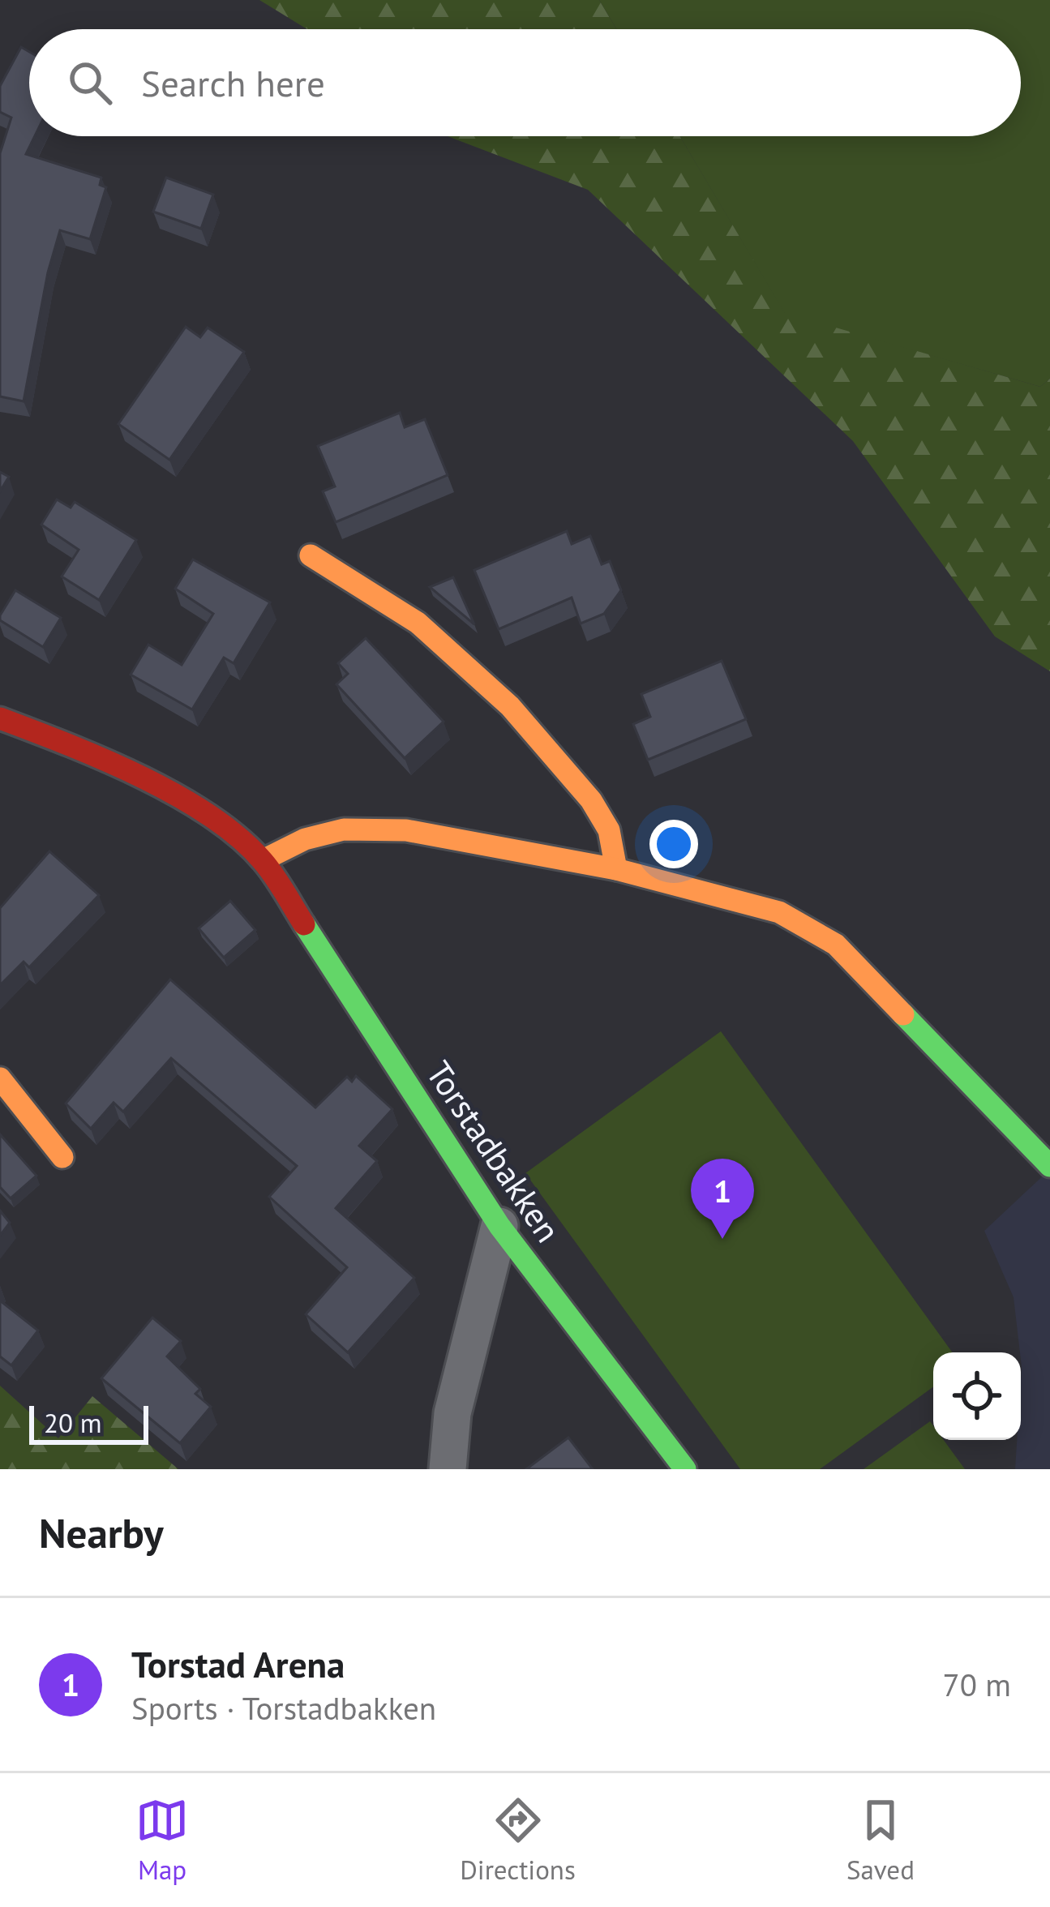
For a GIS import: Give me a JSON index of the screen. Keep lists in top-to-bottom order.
{
  "streets": {
    "street": ["Torstadbakken"]
  },
  "scale_bar": "20 m",
  "page": {
    "search": "Search here",
    "pins": "1",
    "scale": "20 m",
    "heading": "Nearby",
    "list": [
      {
        "mark": "1",
        "name": "Torstad Arena",
        "note": "Sports · Torstadbakken",
        "value": "70 m"
      }
    ],
    "nav": ["Map", "Directions", "Saved"]
  }
}
